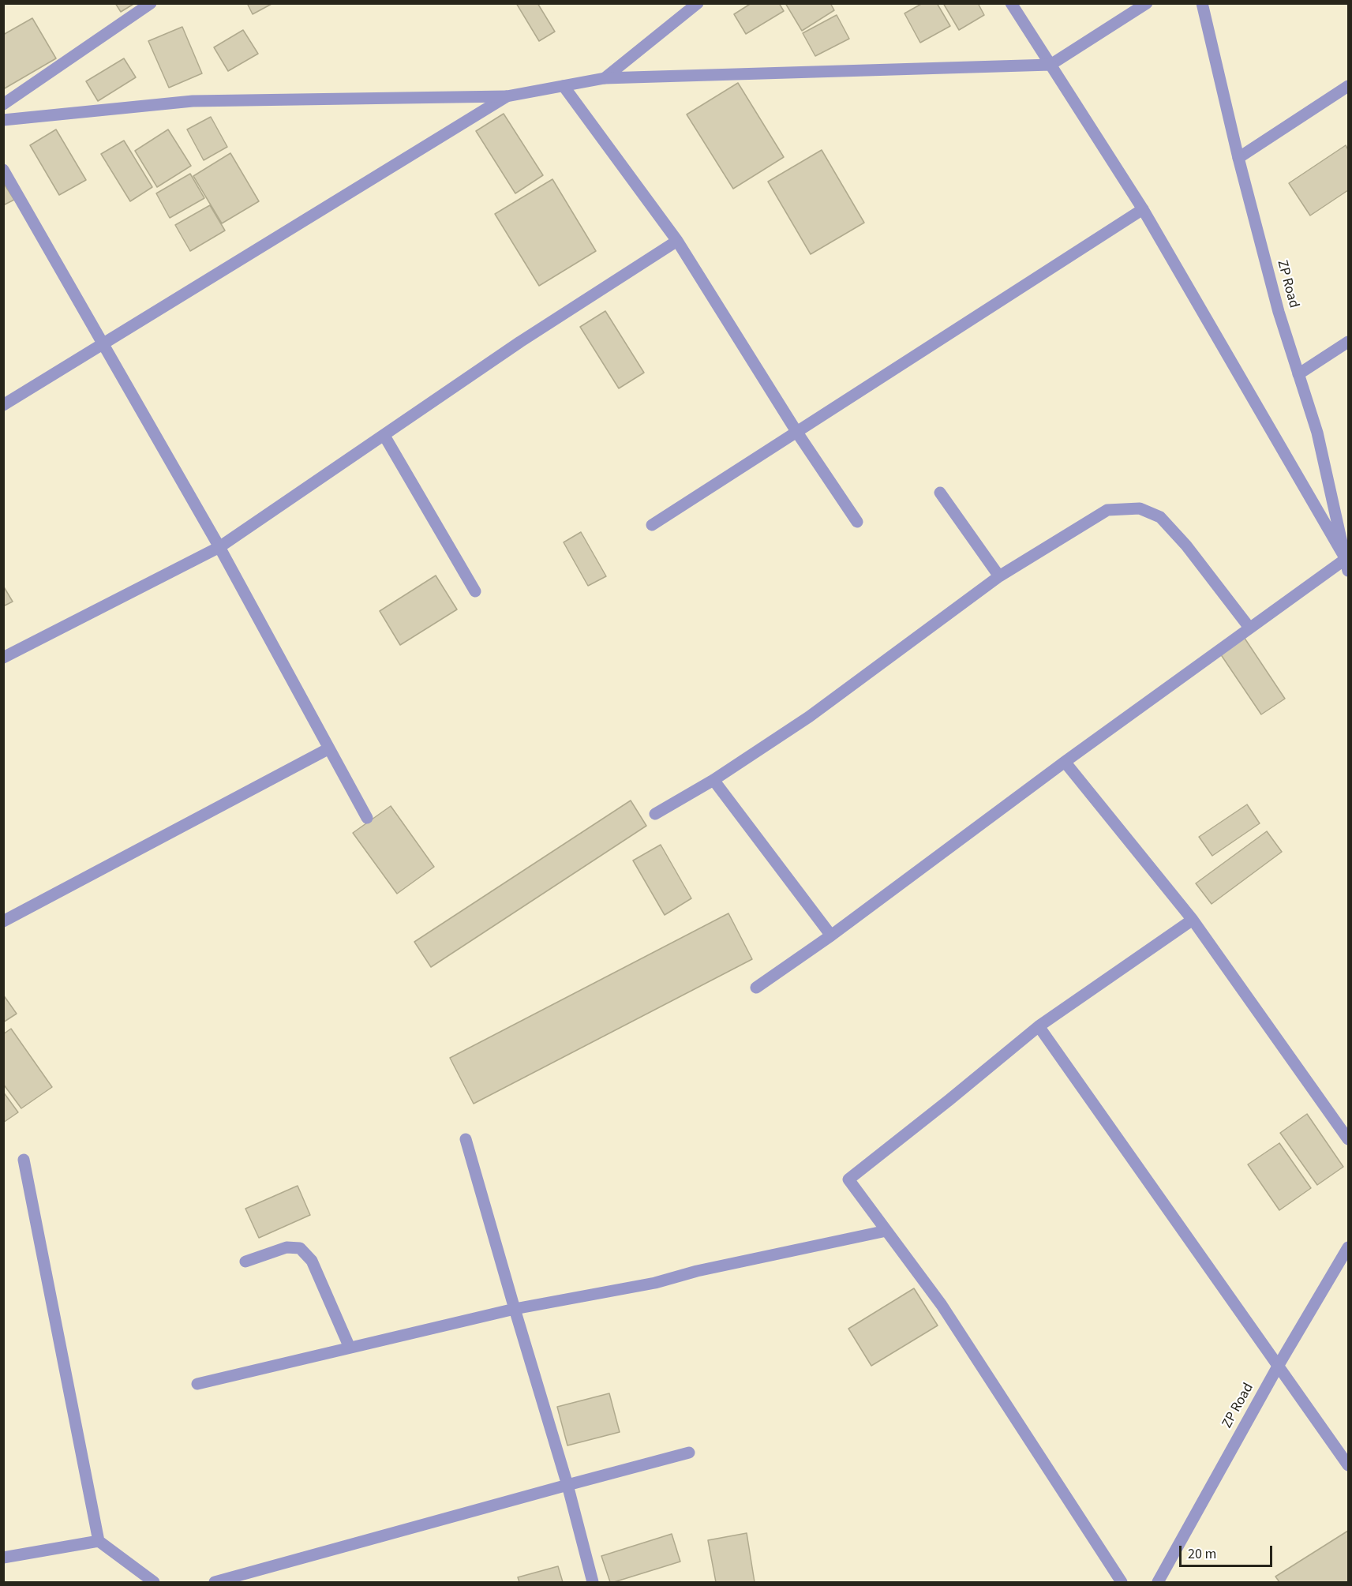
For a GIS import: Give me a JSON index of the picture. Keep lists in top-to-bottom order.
{
  "streets": {
    "street": ["ZP Road"]
  },
  "scale_bar": "20 m"
}
